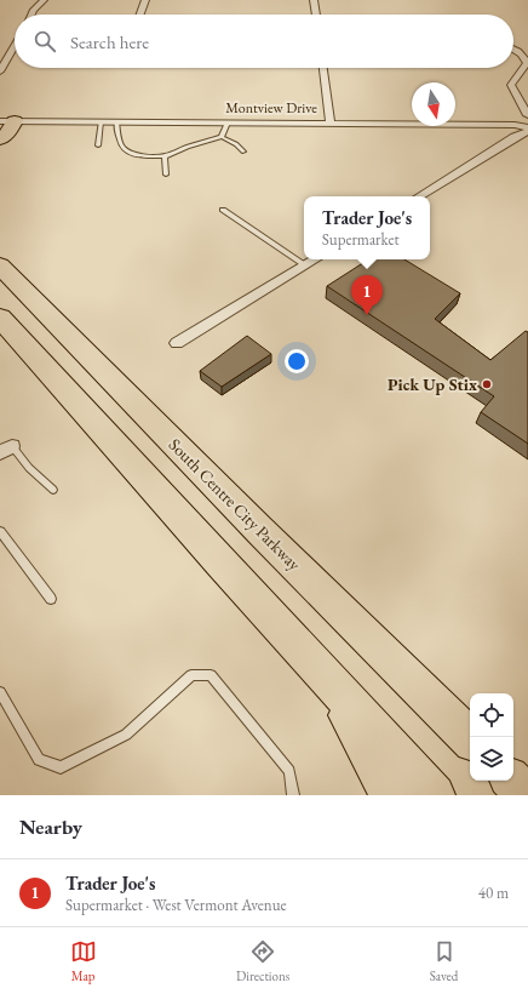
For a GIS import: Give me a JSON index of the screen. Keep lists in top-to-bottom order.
{
  "streets": {
    "highway": ["South Centre City Parkway"],
    "street": ["Montview Drive"]
  },
  "places": ["Pick Up Stix"],
  "north": "bottom",
  "page": {
    "search": "Search here",
    "popup": ["Trader Joe's", "Supermarket"],
    "pins": "1",
    "heading": "Nearby",
    "list": [
      {
        "mark": "1",
        "name": "Trader Joe's",
        "note": "Supermarket · West Vermont Avenue",
        "value": "40 m"
      }
    ],
    "nav": ["Map", "Directions", "Saved"]
  }
}
